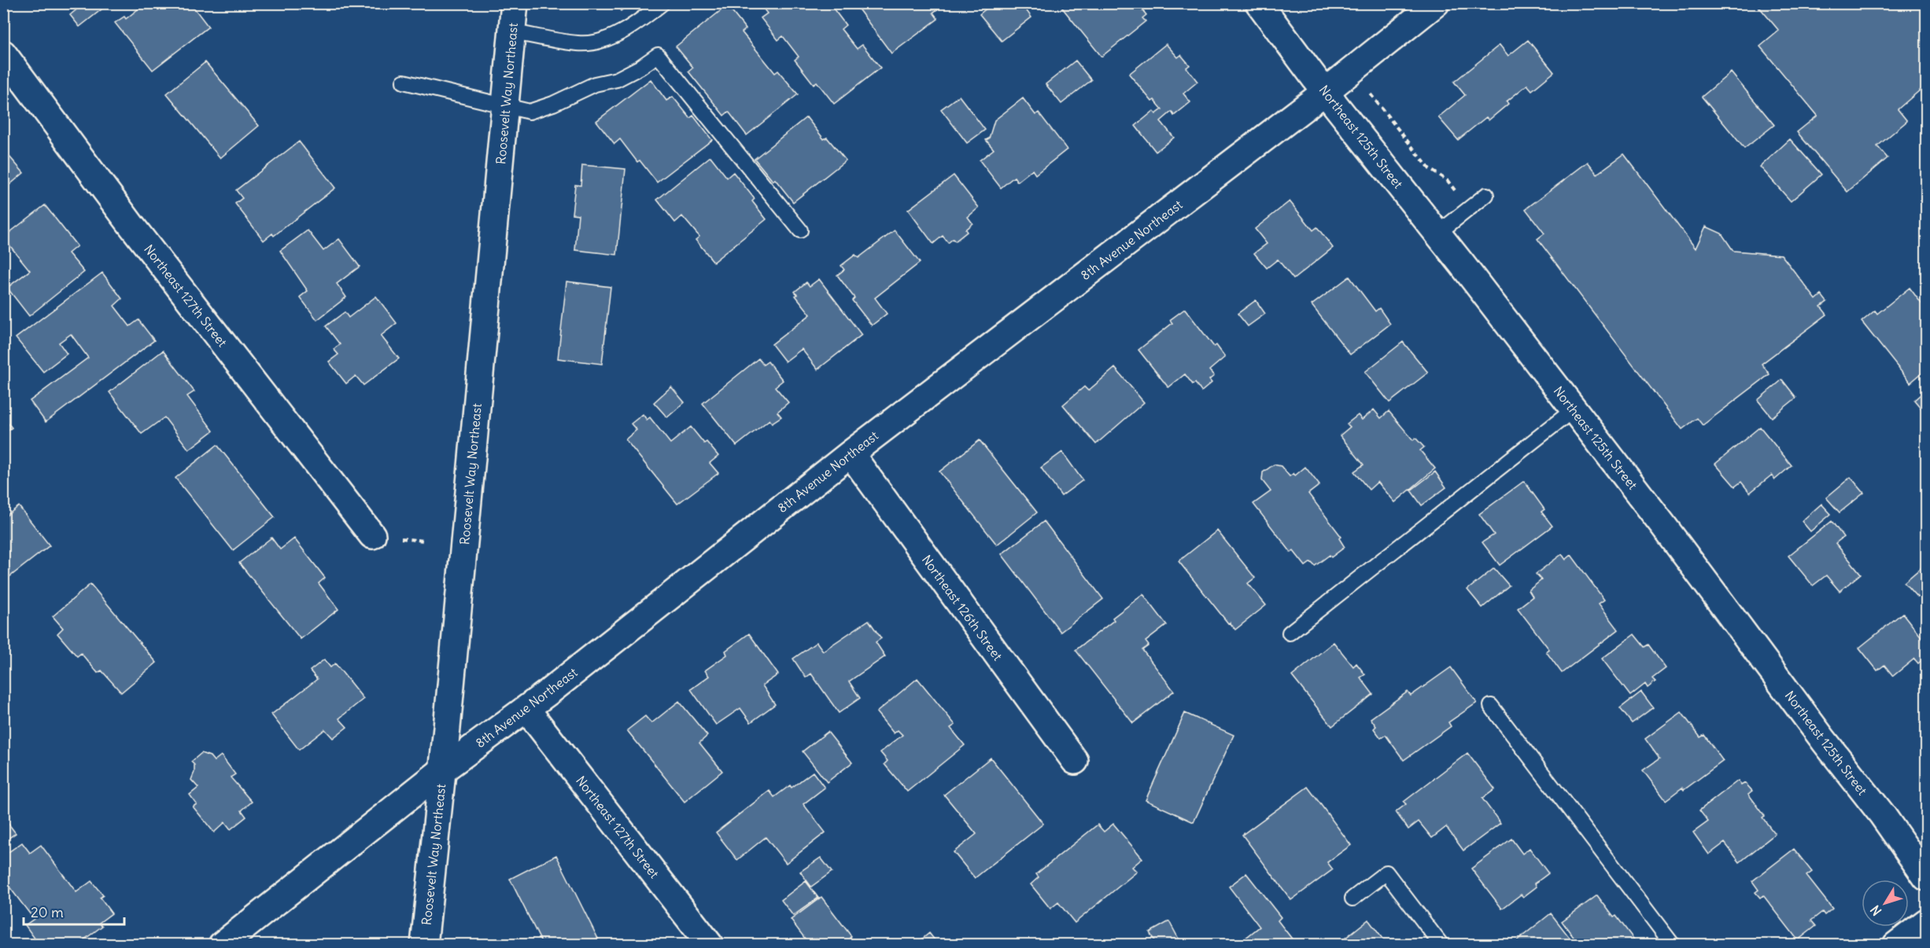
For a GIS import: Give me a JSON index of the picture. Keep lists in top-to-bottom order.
{
  "streets": {
    "street": [
      "Roosevelt Way Northeast",
      "Northeast 125th Street",
      "8th Avenue Northeast",
      "Northeast 127th Street",
      "Northeast 126th Street"
    ]
  },
  "crossings": [
    ["Roosevelt Way Northeast", "8th Avenue Northeast"],
    ["Northeast 125th Street", "8th Avenue Northeast"],
    ["8th Avenue Northeast", "Northeast 127th Street"],
    ["8th Avenue Northeast", "Northeast 126th Street"]
  ],
  "scale_bar": "20 m",
  "north": "bottom left"
}
